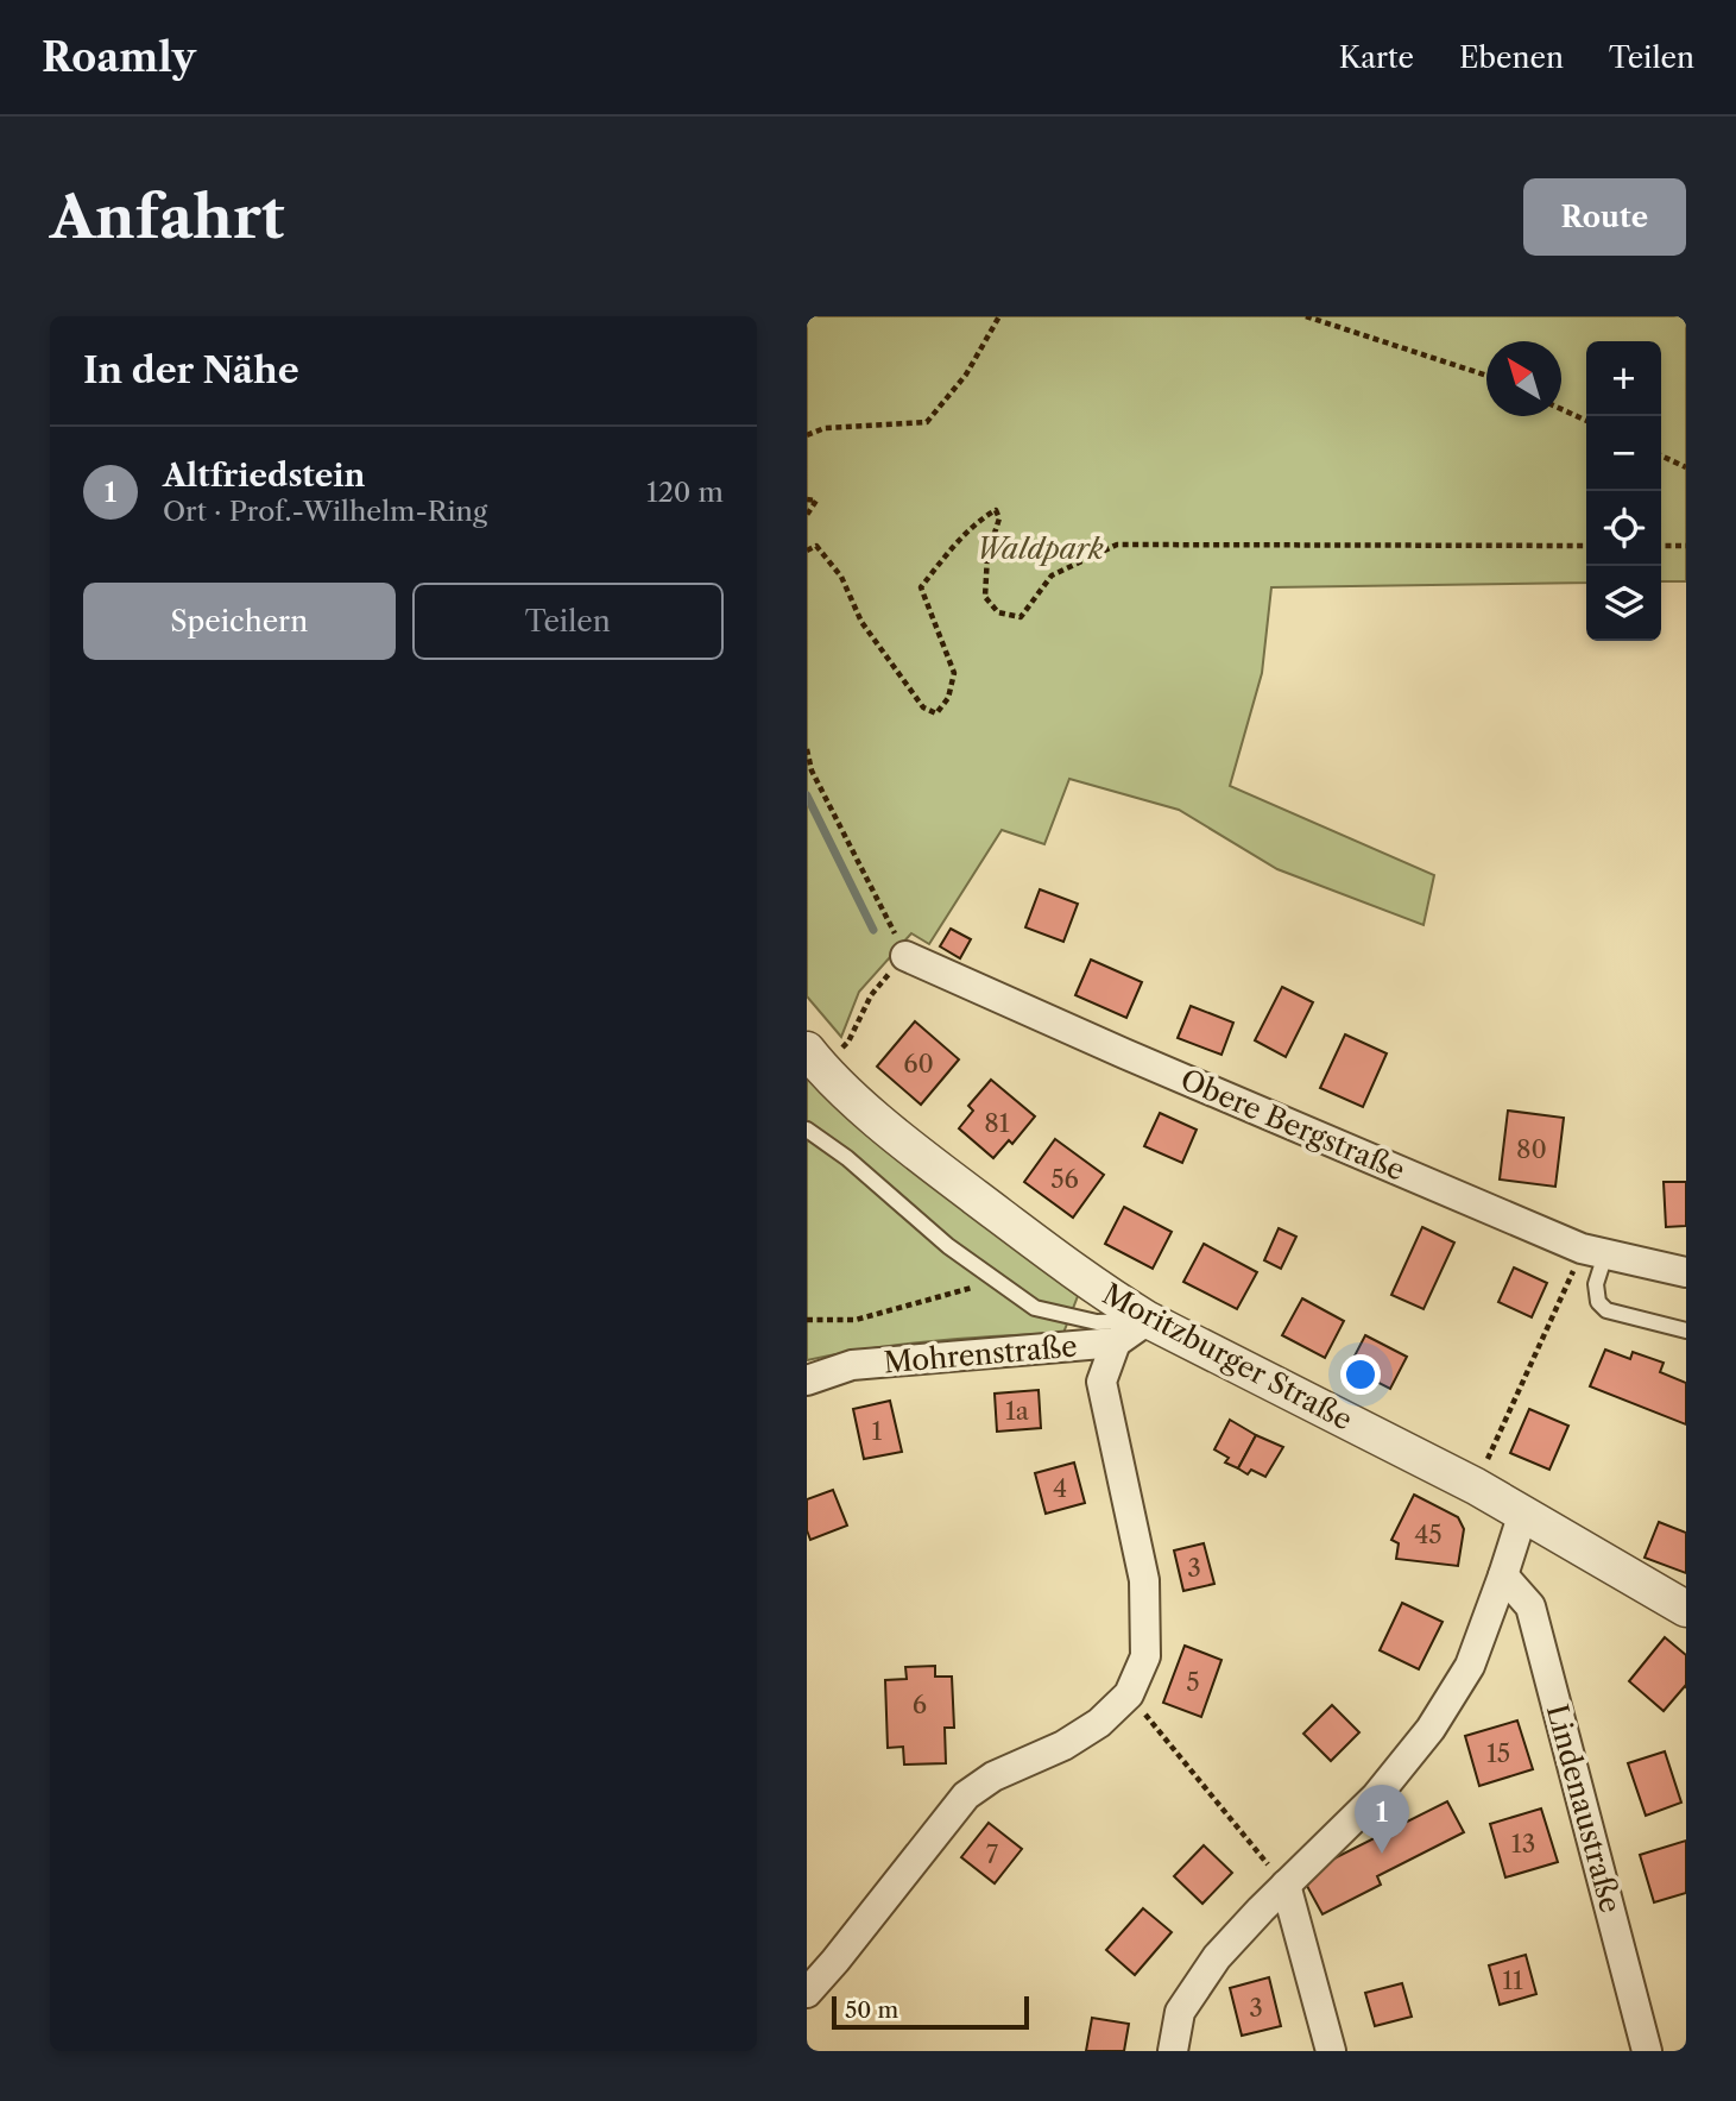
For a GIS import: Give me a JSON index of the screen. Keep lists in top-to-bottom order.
{
  "streets": {
    "street": [
      "Obere Bergstraße",
      "Mohrenstraße",
      "Moritzburger Straße",
      "Lindenaustraße"
    ]
  },
  "crossings": [
    ["Mohrenstraße", "Moritzburger Straße"]
  ],
  "parks": ["Waldpark"],
  "house_numbers": [
    "60",
    "81",
    "80",
    "56",
    "1a",
    "1",
    "4",
    "45",
    "3",
    "5",
    "6",
    "15",
    "13",
    "7",
    "11",
    "3"
  ],
  "scale_bar": "50 m",
  "north": "top left",
  "page": {
    "header": "Roamly",
    "nav": ["Karte", "Ebenen", "Teilen"],
    "buttons": [
      "Route",
      ["Speichern", "Teilen"]
    ],
    "title": "Anfahrt",
    "heading": "In der Nähe",
    "map_buttons": ["+", "−"],
    "list": [
      {
        "mark": "1",
        "name": "Altfriedstein",
        "note": "Ort · Prof.-Wilhelm-Ring",
        "value": "120 m"
      }
    ],
    "pins": "1",
    "scale": "50 m"
  }
}
